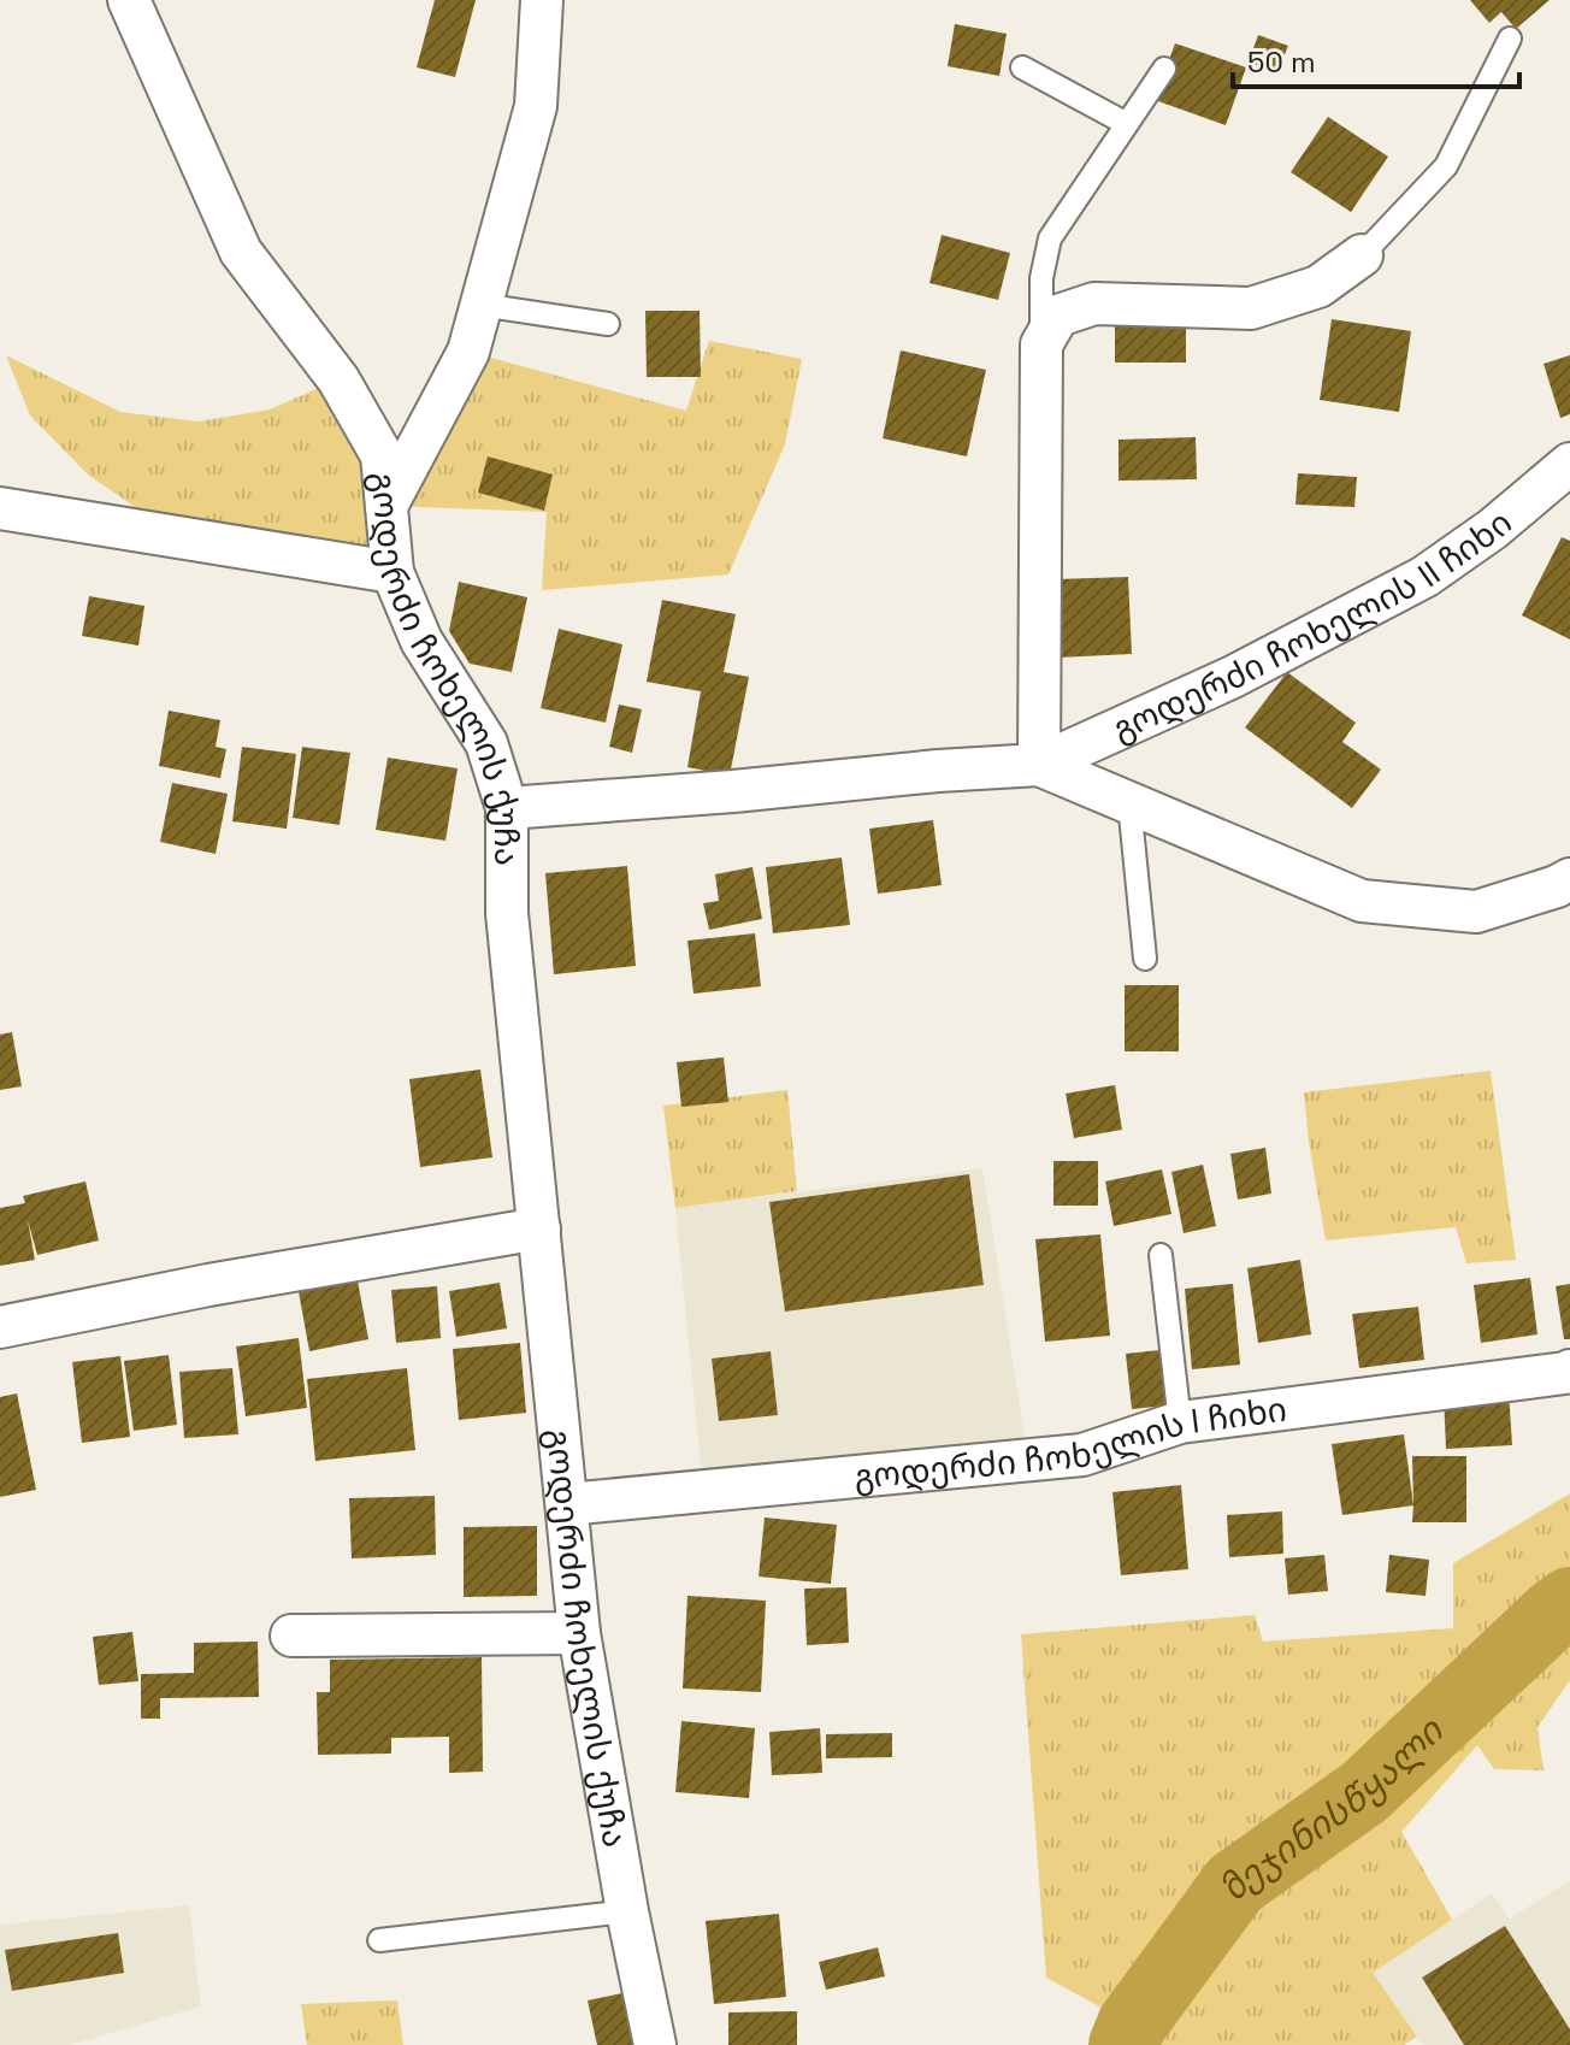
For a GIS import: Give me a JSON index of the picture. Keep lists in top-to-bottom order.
{
  "streets": {
    "street": ["გოდერძი ჩოხელის II ჩიხი", "გოდერძი ჩოხელის ქუჩა", "გოდერძი ჩოხელის I ჩიხი"]
  },
  "crossings": [
    ["გოდერძი ჩოხელის II ჩიხი", "გოდერძი ჩოხელის ქუჩა"],
    ["გოდერძი ჩოხელის ქუჩა", "გოდერძი ჩოხელის I ჩიხი"]
  ],
  "water": ["მეჯინისწყალი"],
  "scale_bar": "50 m"
}
